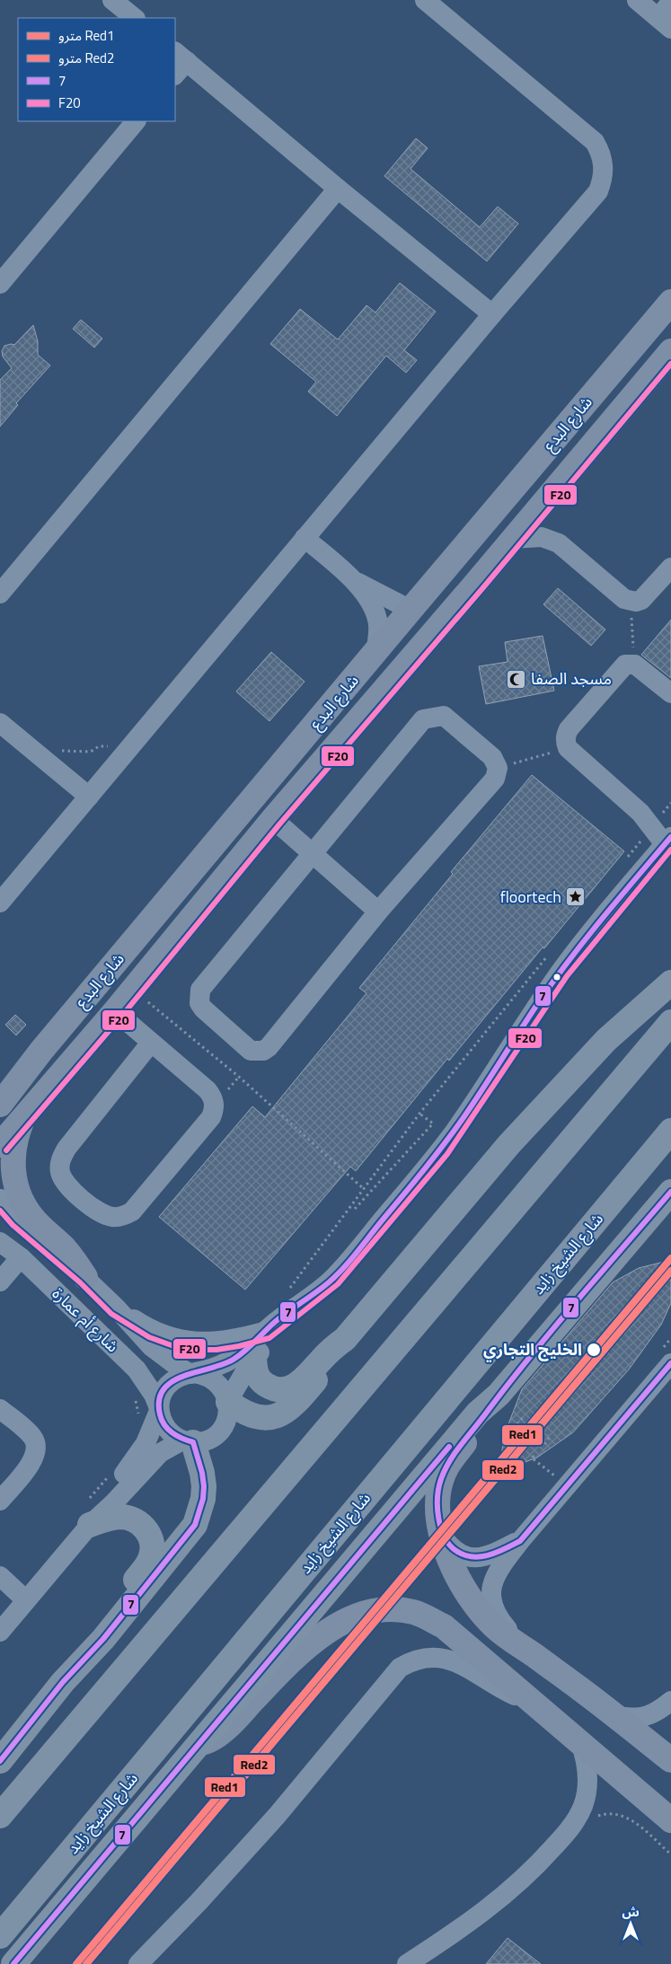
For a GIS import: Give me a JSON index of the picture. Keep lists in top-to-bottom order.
{
  "streets": {
    "highway": ["شارع الشيخ زايد"],
    "main road": ["شارع البدع"],
    "street": ["شارع أم عمارة"]
  },
  "places": {
    "mosque": ["مسجد الصفا"],
    "place": ["floortech"],
    "other": ["الخليج التجاري"]
  },
  "lines": [
    "transit line F20",
    "transit line 7",
    "metro line Red1",
    "metro line Red2"
  ],
  "legend": [
    "مترو Red1",
    "مترو Red2",
    "7",
    "F20"
  ],
  "north": "top"
}
